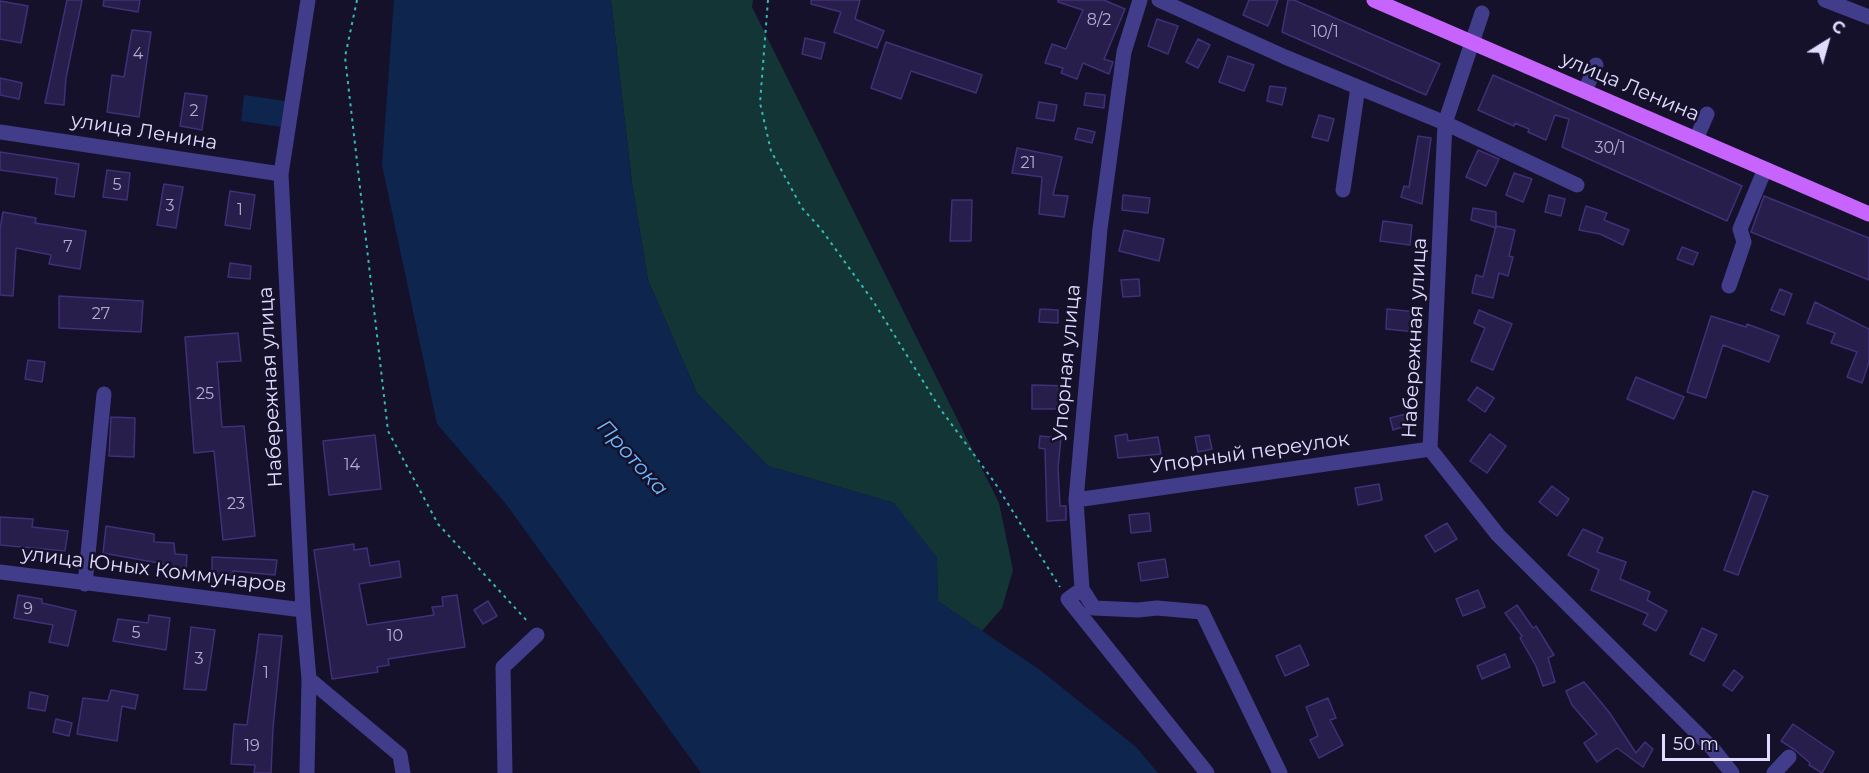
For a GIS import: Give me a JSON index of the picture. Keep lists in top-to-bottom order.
{
  "streets": {
    "main road": ["улица Ленина"],
    "street": [
      "Набережная улица",
      "Упорная улица",
      "Упорный переулок",
      "улица Юных Коммунаров"
    ]
  },
  "crossings": [
    ["улица Ленина", "Набережная улица"],
    ["Набережная улица", "Упорный переулок"],
    ["Набережная улица", "улица Юных Коммунаров"],
    ["Упорная улица", "Упорный переулок"]
  ],
  "water": ["Протока"],
  "house_numbers": [
    "8/2",
    "10/1",
    "4",
    "2",
    "30/1",
    "21",
    "5",
    "3",
    "1",
    "7",
    "27",
    "25",
    "14",
    "23",
    "9",
    "5",
    "10",
    "3",
    "1",
    "19"
  ],
  "scale_bar": "50 m",
  "north": "top right"
}
